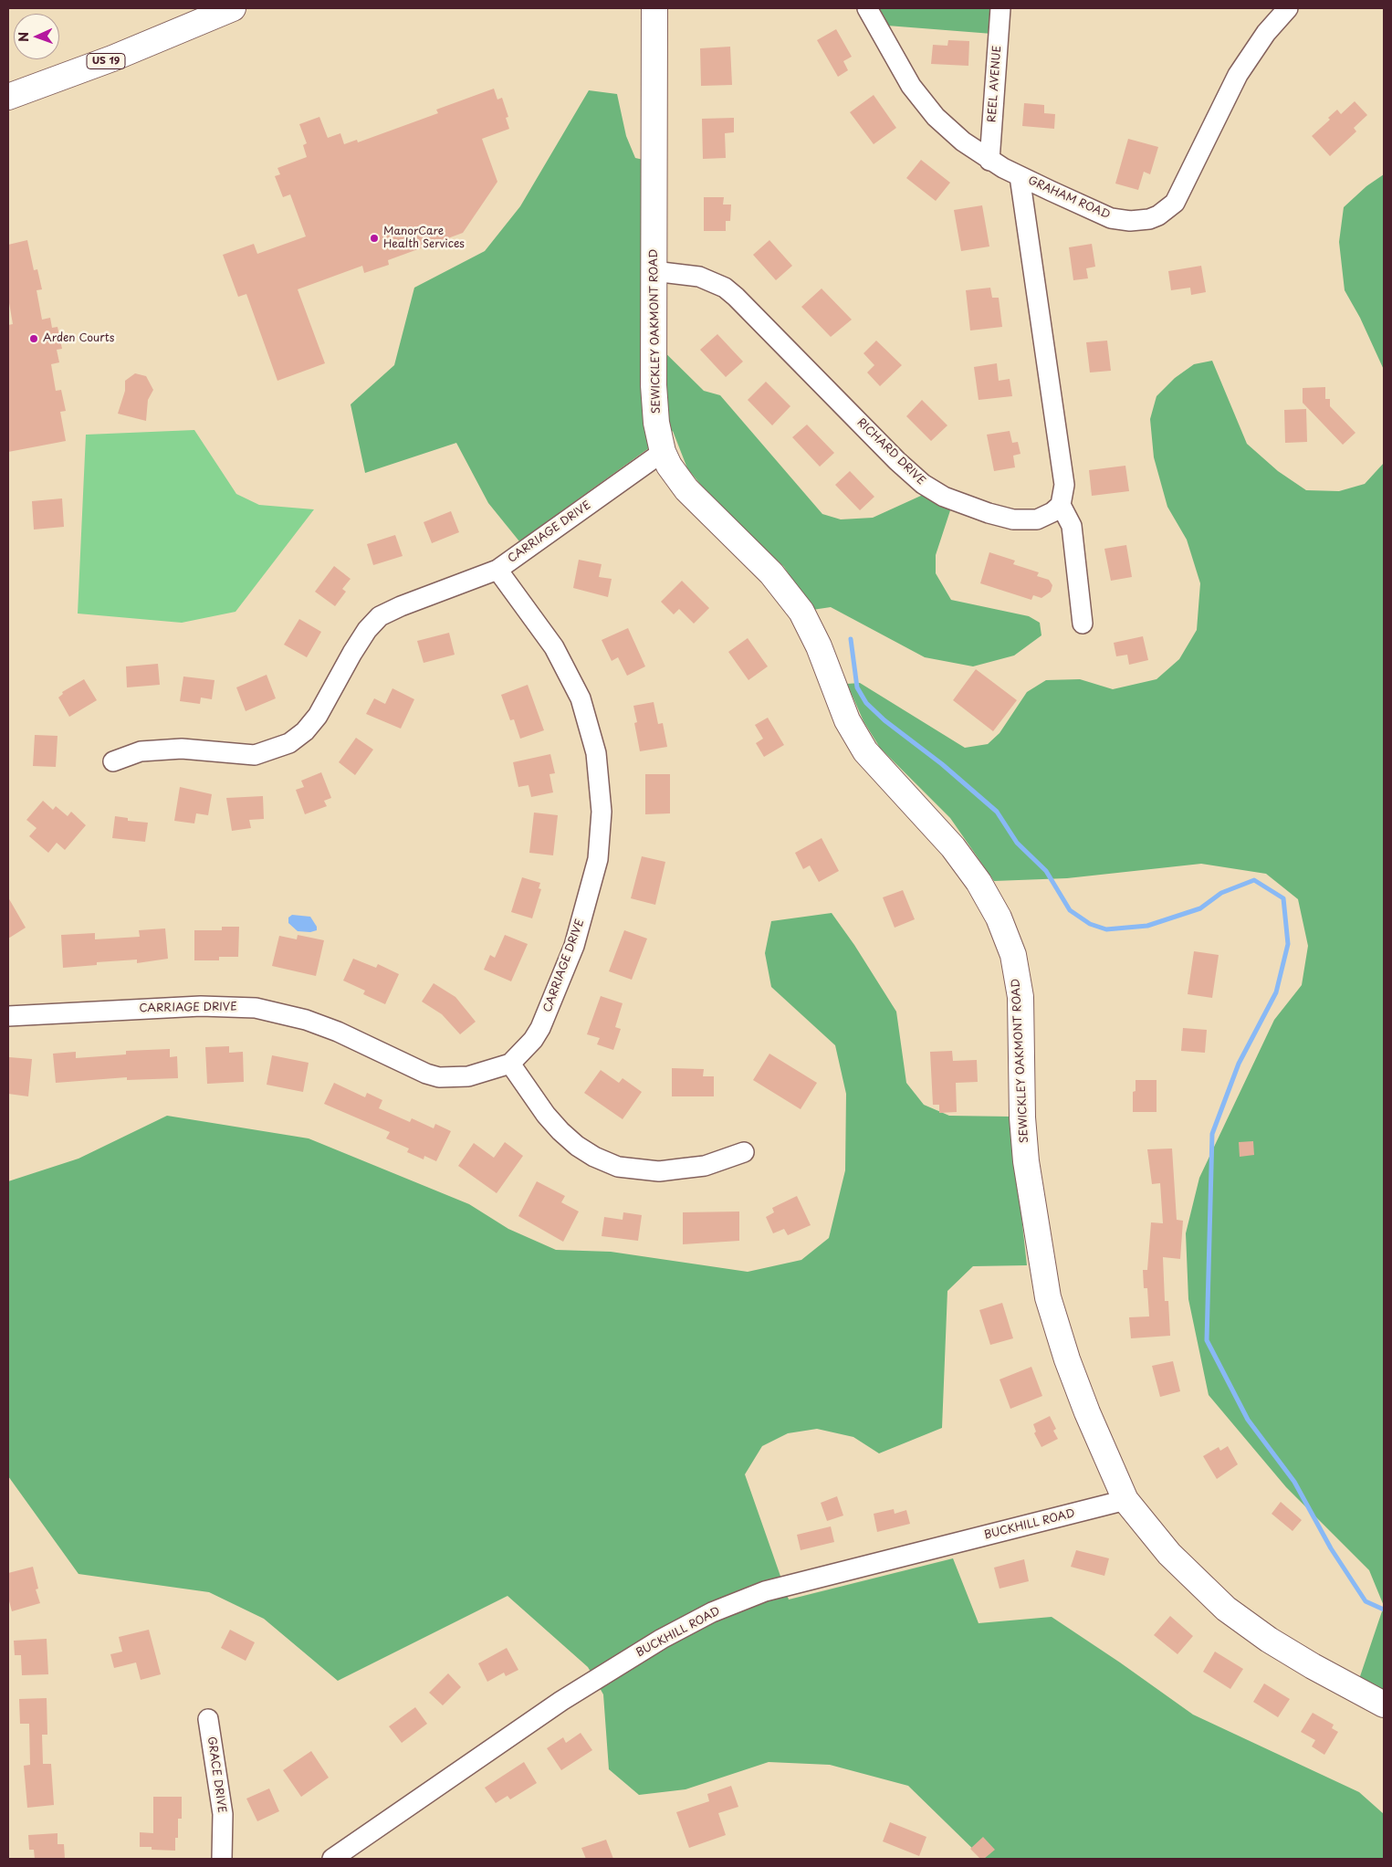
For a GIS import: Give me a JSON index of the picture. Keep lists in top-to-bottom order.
{
  "streets": {
    "main road": ["US 19", "SEWICKLEY OAKMONT ROAD"],
    "street": [
      "REEL AVENUE",
      "GRAHAM ROAD",
      "RICHARD DRIVE",
      "CARRIAGE DRIVE",
      "BUCKHILL ROAD",
      "GRACE DRIVE"
    ]
  },
  "crossings": [
    ["REEL AVENUE", "GRAHAM ROAD"],
    ["SEWICKLEY OAKMONT ROAD", "RICHARD DRIVE"],
    ["SEWICKLEY OAKMONT ROAD", "CARRIAGE DRIVE"],
    ["SEWICKLEY OAKMONT ROAD", "BUCKHILL ROAD"]
  ],
  "places": ["ManorCare Health Services", "Arden Courts"],
  "north": "left"
}
